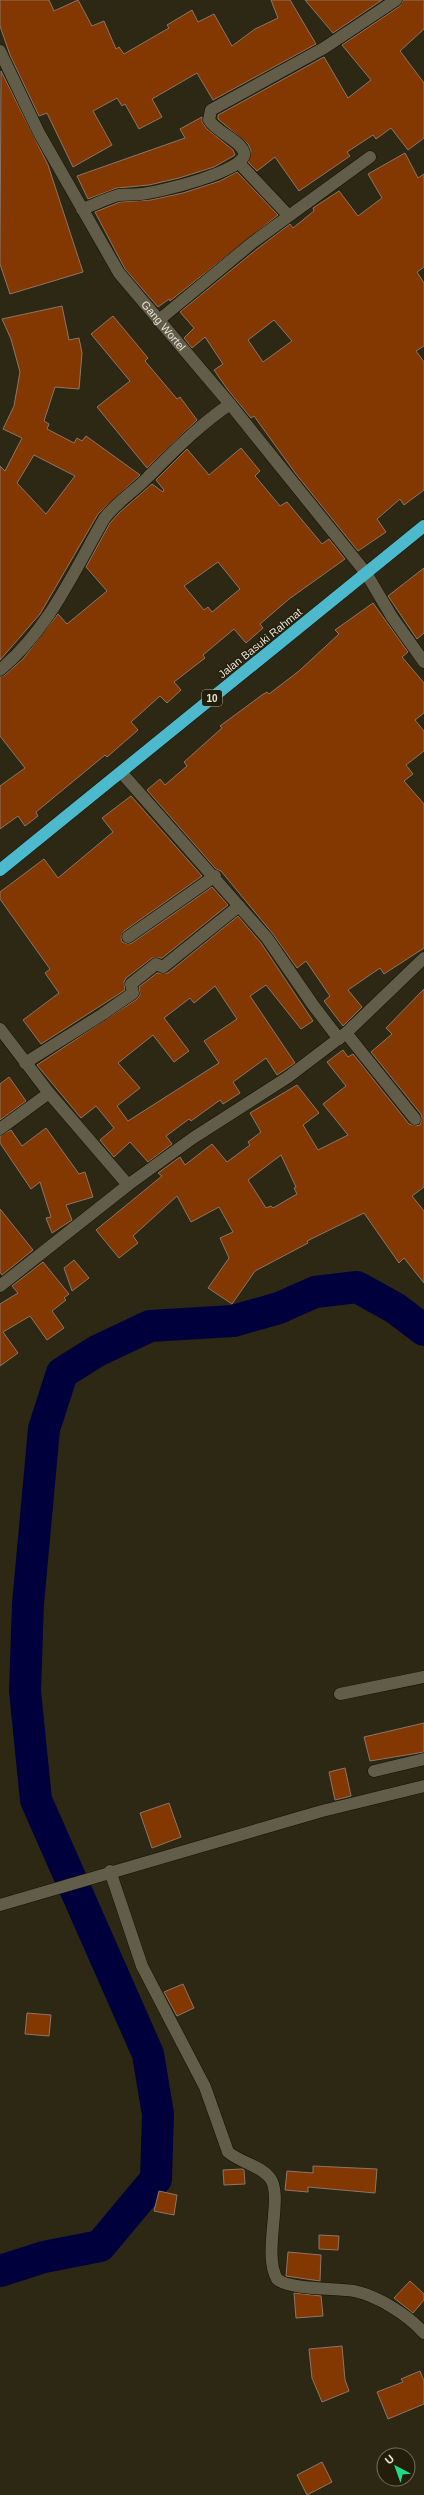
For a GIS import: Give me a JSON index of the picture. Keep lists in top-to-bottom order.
{
  "streets": {
    "highway": ["Jalan Basuki Rahmat", "10"],
    "street": ["Gang Wortel"]
  },
  "crossings": [
    ["Gang Wortel", "Jalan Basuki Rahmat"]
  ],
  "north": "top left"
}
